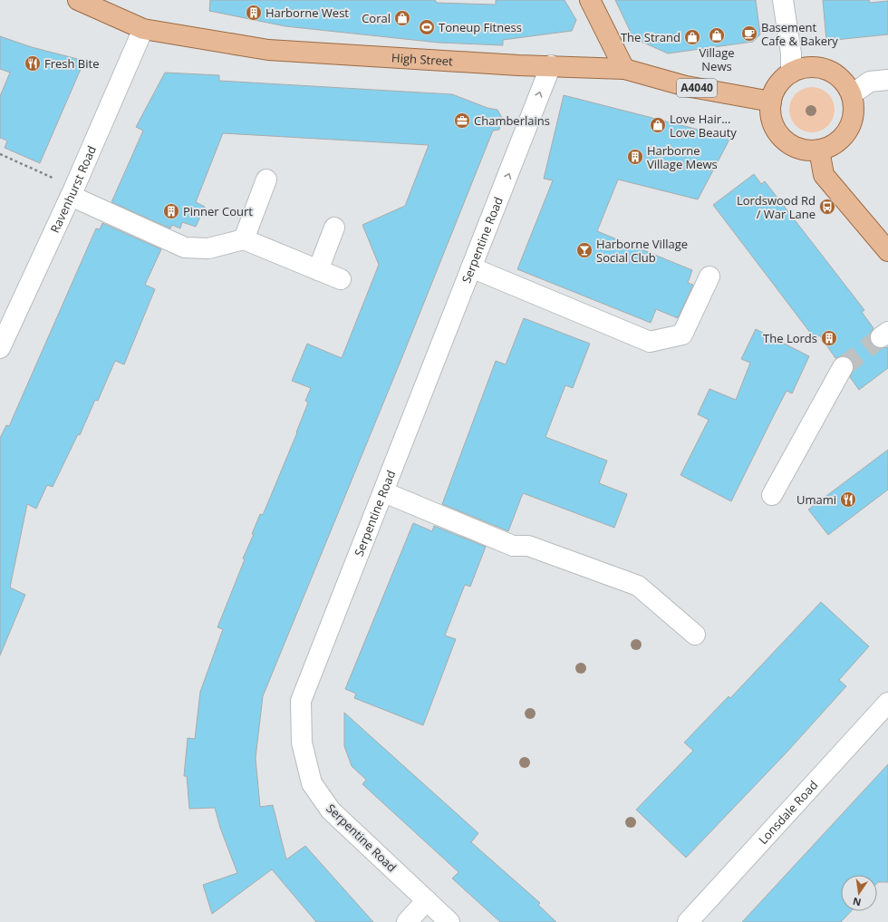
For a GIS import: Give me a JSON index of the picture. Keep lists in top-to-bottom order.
{
  "streets": {
    "main road": ["High Street", "A4040"],
    "street": ["Ravenhurst Road", "Serpentine Road", "Lonsdale Road"]
  },
  "crossings": [
    ["High Street", "Ravenhurst Road"],
    ["High Street", "Serpentine Road"]
  ],
  "places": {
    "building": [
      "Harborne West",
      "Harborne Village Mews",
      "Pinner Court",
      "The Lords"
    ],
    "shop": [
      "Coral",
      "Village News",
      "The Strand",
      "Love Hair... Love Beauty"
    ],
    "sports": ["Toneup Fitness"],
    "cafe": ["Basement Cafe & Bakery"],
    "restaurant": ["Fresh Bite", "Umami"],
    "office": ["Chamberlains"],
    "bus stop": ["Lordswood Rd / War Lane"],
    "bar": ["Harborne Village Social Club"]
  },
  "north": "bottom"
}
